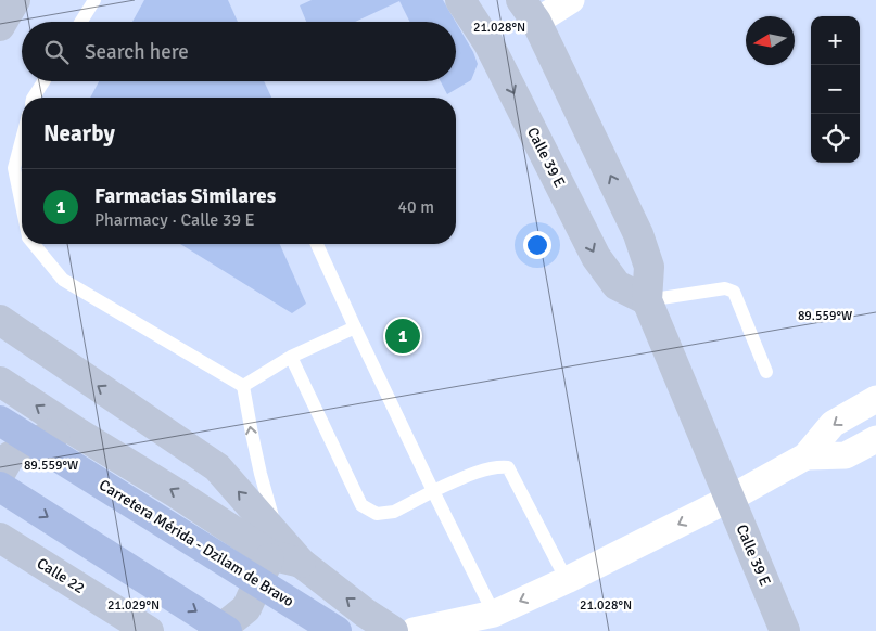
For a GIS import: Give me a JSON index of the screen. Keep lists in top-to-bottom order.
{
  "streets": {
    "main road": ["Carretera Mérida - Dzilam de Bravo"],
    "street": ["Calle 39 E", "Calle 22"]
  },
  "north": "left",
  "page": {
    "map_buttons": ["+", "−"],
    "search": "Search here",
    "heading": "Nearby",
    "list": [
      {
        "mark": "1",
        "name": "Farmacias Similares",
        "note": "Pharmacy · Calle 39 E",
        "value": "40 m"
      }
    ],
    "pins": "1"
  },
  "coordinates": ["21.028°N", "89.559°W", "21.029°N"]
}
